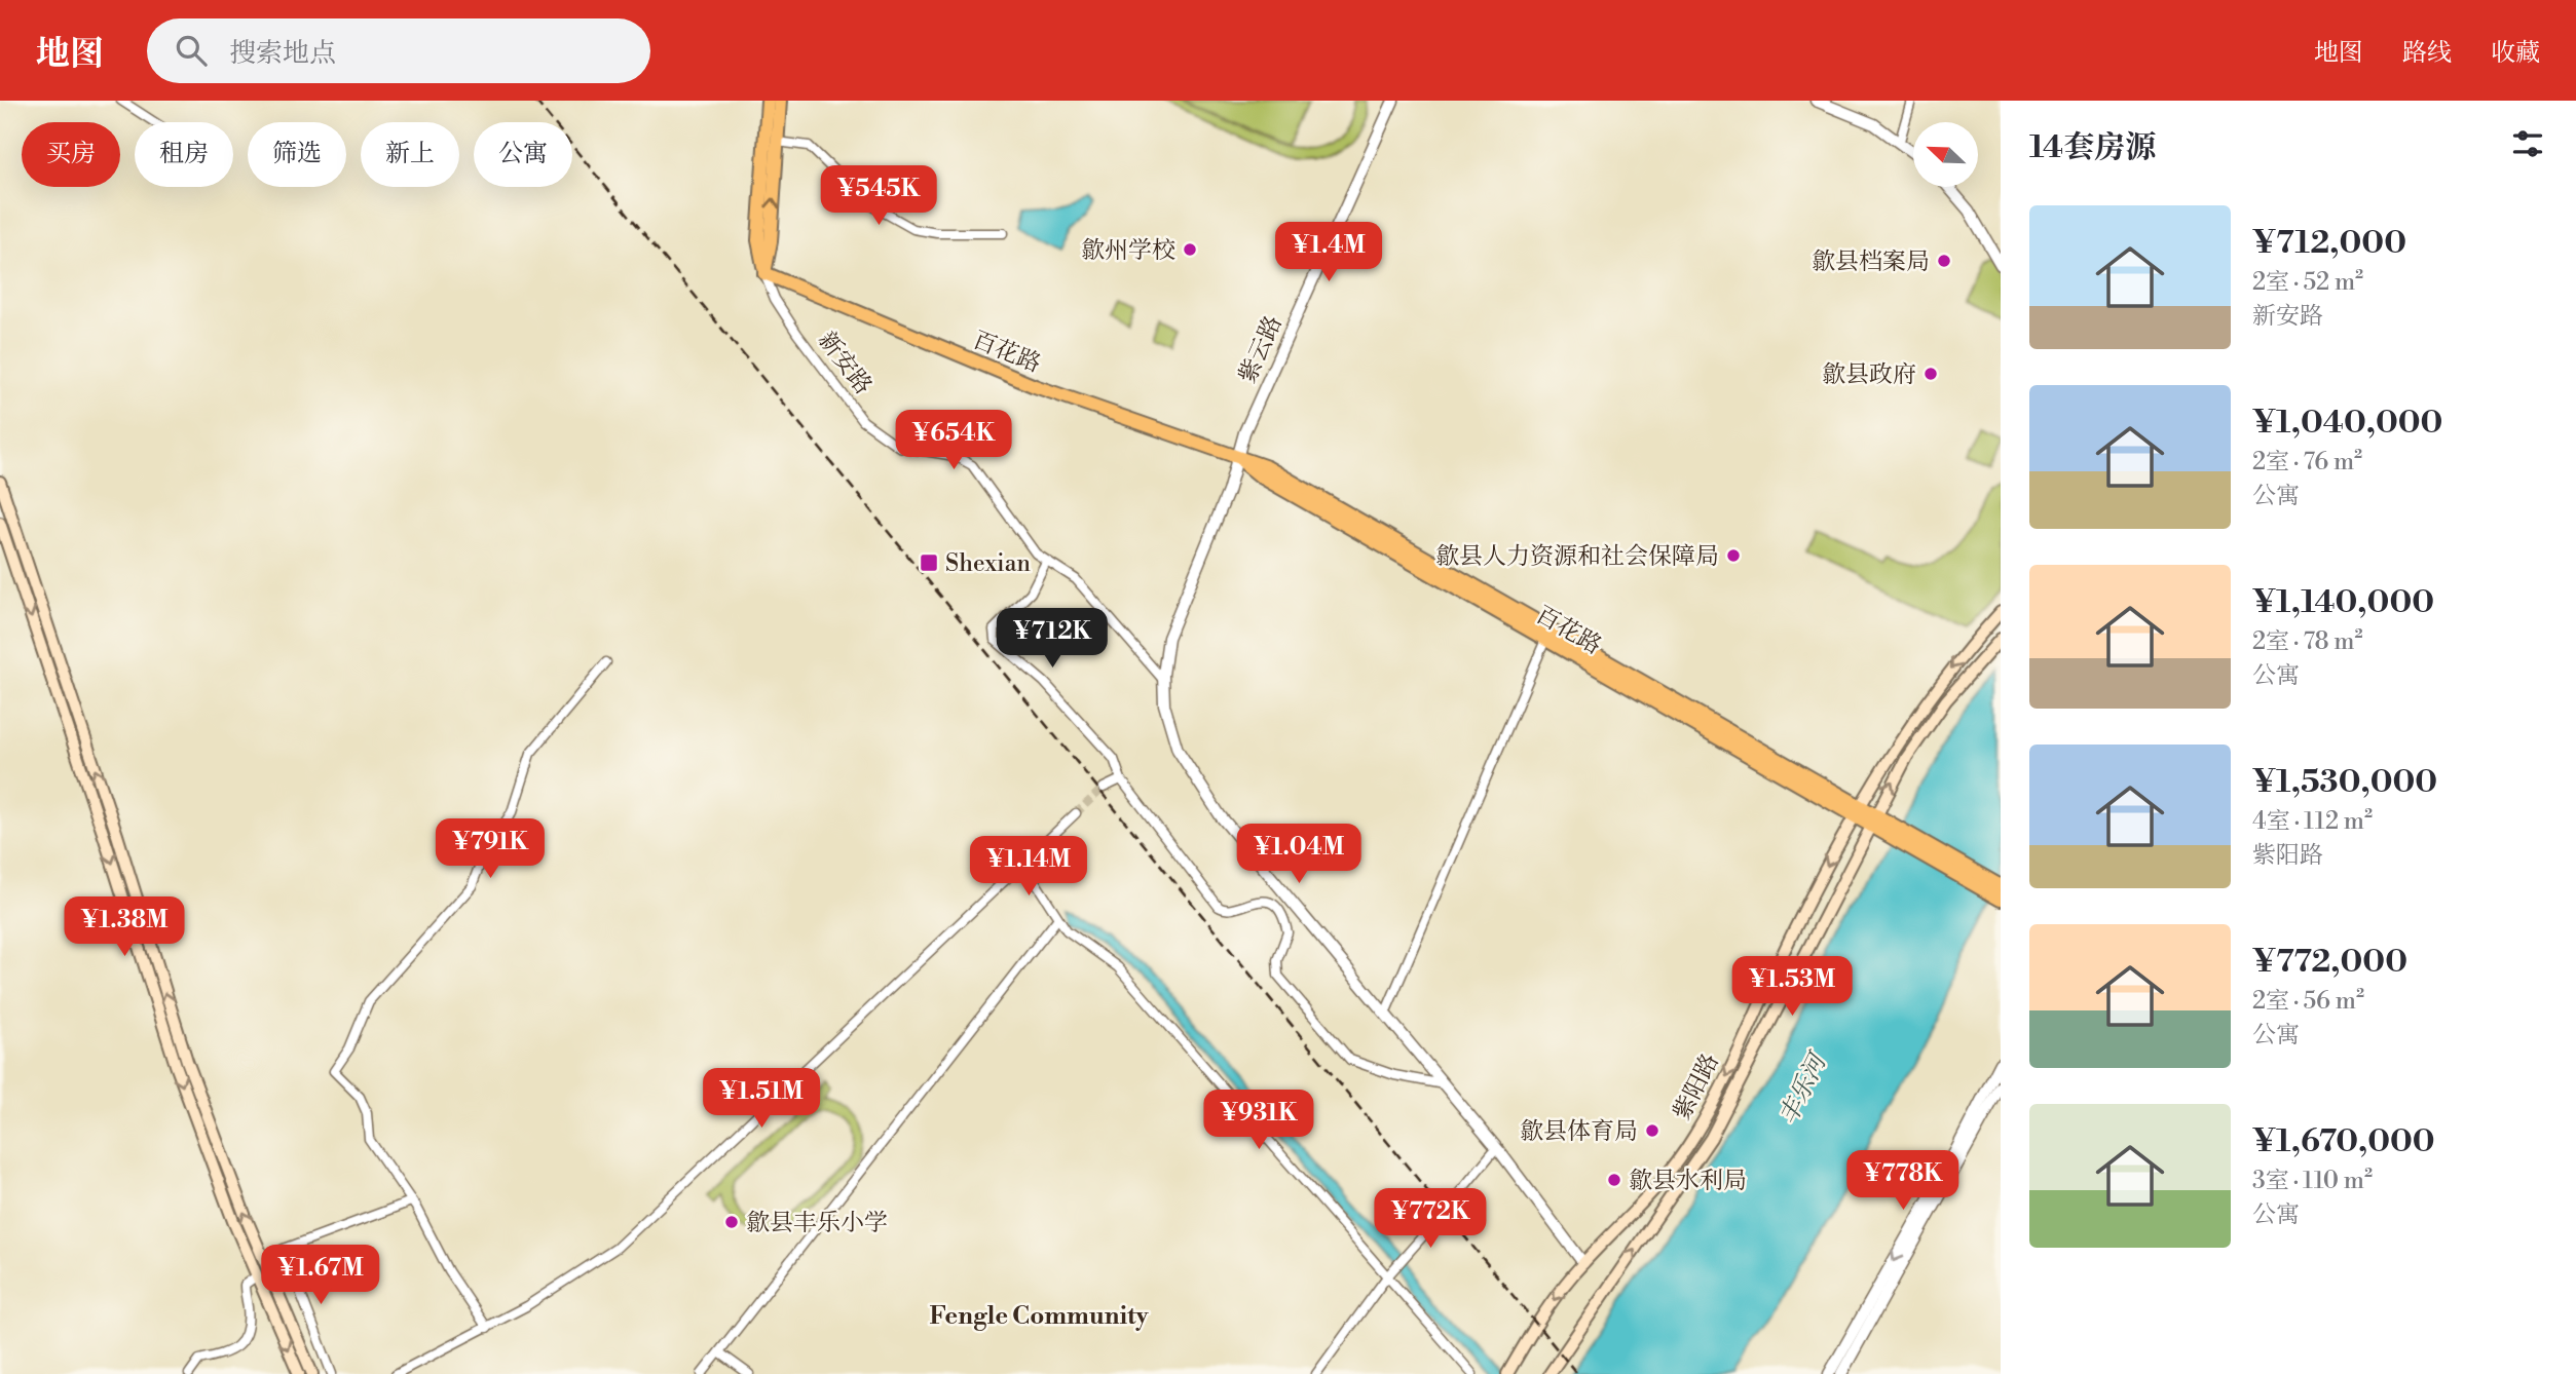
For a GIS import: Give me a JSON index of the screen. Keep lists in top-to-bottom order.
{
  "streets": {
    "main road": ["百花路", "新安路", "紫阳路"],
    "street": ["紫云路"]
  },
  "crossings": [
    ["紫云路", "百花路"],
    ["紫云路", "新安路"],
    ["紫云路", "紫阳路"],
    ["百花路", "新安路"],
    ["百花路", "紫阳路"]
  ],
  "districts": ["Fengle Community"],
  "water": ["丰乐河"],
  "places": {
    "other": [
      "歙州学校",
      "歙县档案局",
      "歙县政府",
      "歙县人力资源和社会保障局",
      "歙县体育局",
      "歙县水利局",
      "歙县丰乐小学"
    ],
    "transit": ["Shexian"]
  },
  "north": "top left",
  "page": {
    "header": "地图",
    "search": "搜索地点",
    "nav": ["地图", "路线", "收藏"],
    "heading": "14套房源",
    "chip": [
      "买房",
      "租房",
      "筛选",
      "新上",
      "公寓"
    ],
    "price": [
      "¥545K",
      "¥1.4M",
      "¥654K",
      "¥712K",
      "¥791K",
      "¥1.04M",
      "¥1.14M",
      "¥1.38M",
      "¥1.53M",
      "¥1.51M",
      "¥931K",
      "¥778K",
      "¥772K",
      "¥1.67M"
    ],
    "list": [
      {
        "name": "¥712,000",
        "note": "2室 · 52 m² · 新安路"
      },
      {
        "name": "¥1,040,000",
        "note": "2室 · 76 m² · 公寓"
      },
      {
        "name": "¥1,140,000",
        "note": "2室 · 78 m² · 公寓"
      },
      {
        "name": "¥1,530,000",
        "note": "4室 · 112 m² · 紫阳路"
      },
      {
        "name": "¥772,000",
        "note": "2室 · 56 m² · 公寓"
      },
      {
        "name": "¥1,670,000",
        "note": "3室 · 110 m² · 公寓"
      }
    ]
  }
}
